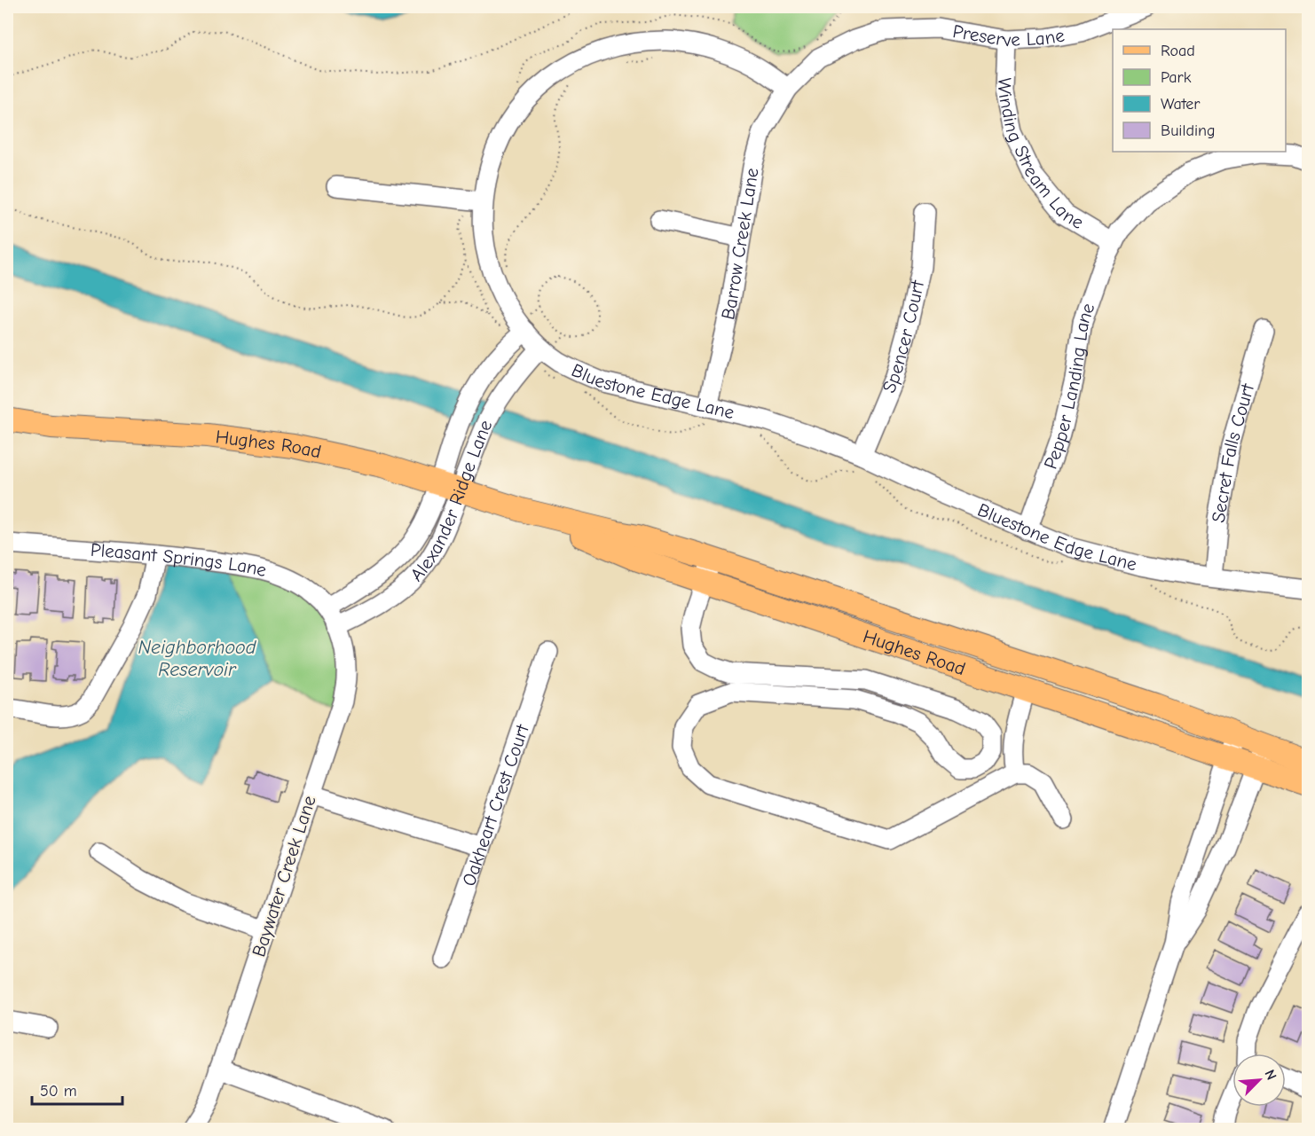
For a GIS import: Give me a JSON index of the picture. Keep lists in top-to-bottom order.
{
  "streets": {
    "main road": ["Hughes Road"],
    "street": [
      "Preserve Lane",
      "Winding Stream Lane",
      "Barrow Creek Lane",
      "Spencer Court",
      "Pepper Landing Lane",
      "Bluestone Edge Lane",
      "Secret Falls Court",
      "Alexander Ridge Lane",
      "Pleasant Springs Lane",
      "Oakheart Crest Court",
      "Baywater Creek Lane"
    ]
  },
  "crossings": [
    ["Preserve Lane", "Winding Stream Lane"],
    ["Preserve Lane", "Barrow Creek Lane"],
    ["Preserve Lane", "Bluestone Edge Lane"],
    ["Winding Stream Lane", "Pepper Landing Lane"],
    ["Barrow Creek Lane", "Bluestone Edge Lane"],
    ["Spencer Court", "Bluestone Edge Lane"],
    ["Pepper Landing Lane", "Bluestone Edge Lane"],
    ["Bluestone Edge Lane", "Secret Falls Court"],
    ["Bluestone Edge Lane", "Alexander Ridge Lane"],
    ["Hughes Road", "Alexander Ridge Lane"],
    ["Alexander Ridge Lane", "Pleasant Springs Lane"],
    ["Alexander Ridge Lane", "Baywater Creek Lane"],
    ["Pleasant Springs Lane", "Baywater Creek Lane"]
  ],
  "water": ["Neighborhood Reservoir"],
  "legend": [
    "Road",
    "Park",
    "Water",
    "Building"
  ],
  "scale_bar": "50 m",
  "north": "top right"
}
